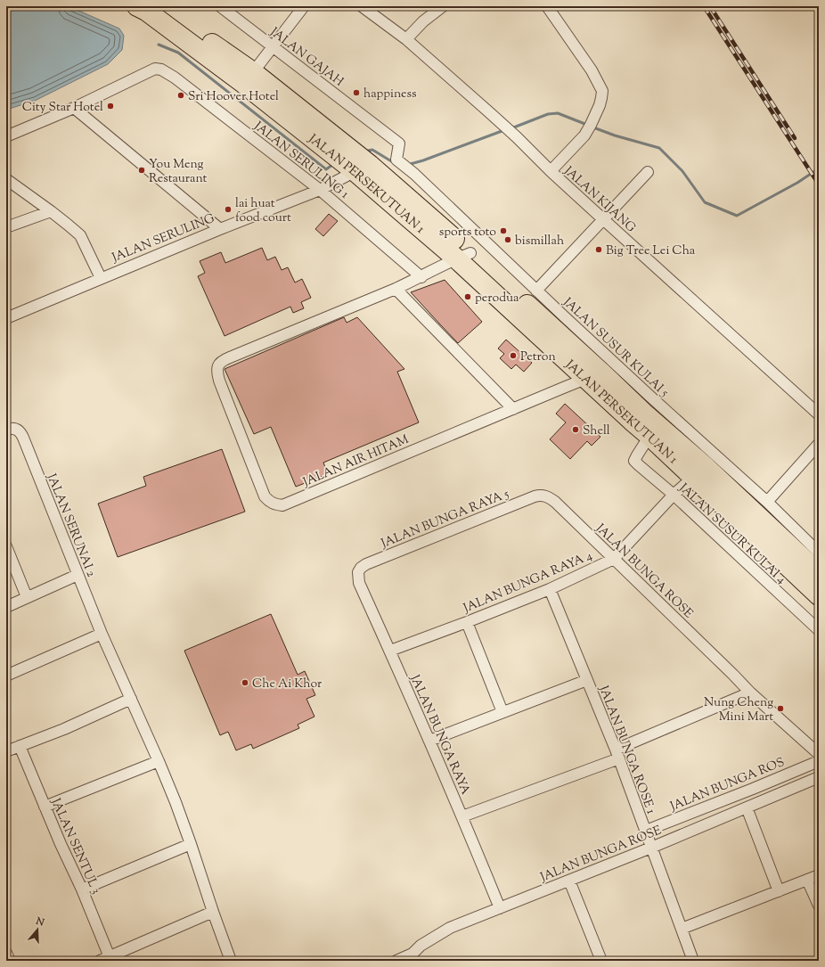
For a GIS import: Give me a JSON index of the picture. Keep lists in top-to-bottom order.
{
  "streets": {
    "highway": ["JALAN PERSEKUTUAN 1"],
    "street": [
      "JALAN GAJAH",
      "JALAN SERULING 1",
      "JALAN KIJANG",
      "JALAN SERULING",
      "JALAN SUSUR KULAI 5",
      "JALAN AIR HITAM",
      "JALAN BUNGA RAYA 5",
      "JALAN SERUNAI 2",
      "JALAN SUSUR KULAI 4",
      "JALAN BUNGA ROSE",
      "JALAN BUNGA RAYA 4",
      "JALAN BUNGA RAYA",
      "JALAN BUNGA ROSE 1",
      "JALAN BUNGA ROS",
      "JALAN SENTUL 3"
    ]
  },
  "crossings": [
    ["JALAN GAJAH", "JALAN SUSUR KULAI 5"],
    ["JALAN SERULING 1", "JALAN SERULING"],
    ["JALAN PERSEKUTUAN 1", "JALAN SERULING"],
    ["JALAN PERSEKUTUAN 1", "JALAN AIR HITAM"],
    ["JALAN PERSEKUTUAN 1", "JALAN SUSUR KULAI 4"],
    ["JALAN PERSEKUTUAN 1", "JALAN BUNGA RAYA 4"],
    ["JALAN BUNGA RAYA 5", "JALAN BUNGA ROSE"],
    ["JALAN BUNGA RAYA 5", "JALAN BUNGA RAYA"],
    ["JALAN SUSUR KULAI 4", "JALAN BUNGA RAYA 4"],
    ["JALAN BUNGA ROSE", "JALAN BUNGA RAYA 4"],
    ["JALAN BUNGA ROSE", "JALAN BUNGA RAYA"],
    ["JALAN BUNGA ROSE", "JALAN BUNGA ROSE 1"],
    ["JALAN BUNGA RAYA 4", "JALAN BUNGA RAYA"],
    ["JALAN BUNGA RAYA 4", "JALAN BUNGA ROSE 1"],
    ["JALAN BUNGA ROSE 1", "JALAN BUNGA ROS"]
  ],
  "places": [
    "happiness",
    "Sri Hoover Hotel",
    "City Star Hotel",
    "You Meng Restaurant",
    "lai huat food court",
    "sports toto",
    "bismillah",
    "Big Tree Lei Cha",
    "perodua",
    "Petron",
    "Shell",
    "Che Ai Khor",
    "Nung Cheng Mini Mart"
  ],
  "north": "top"
}
